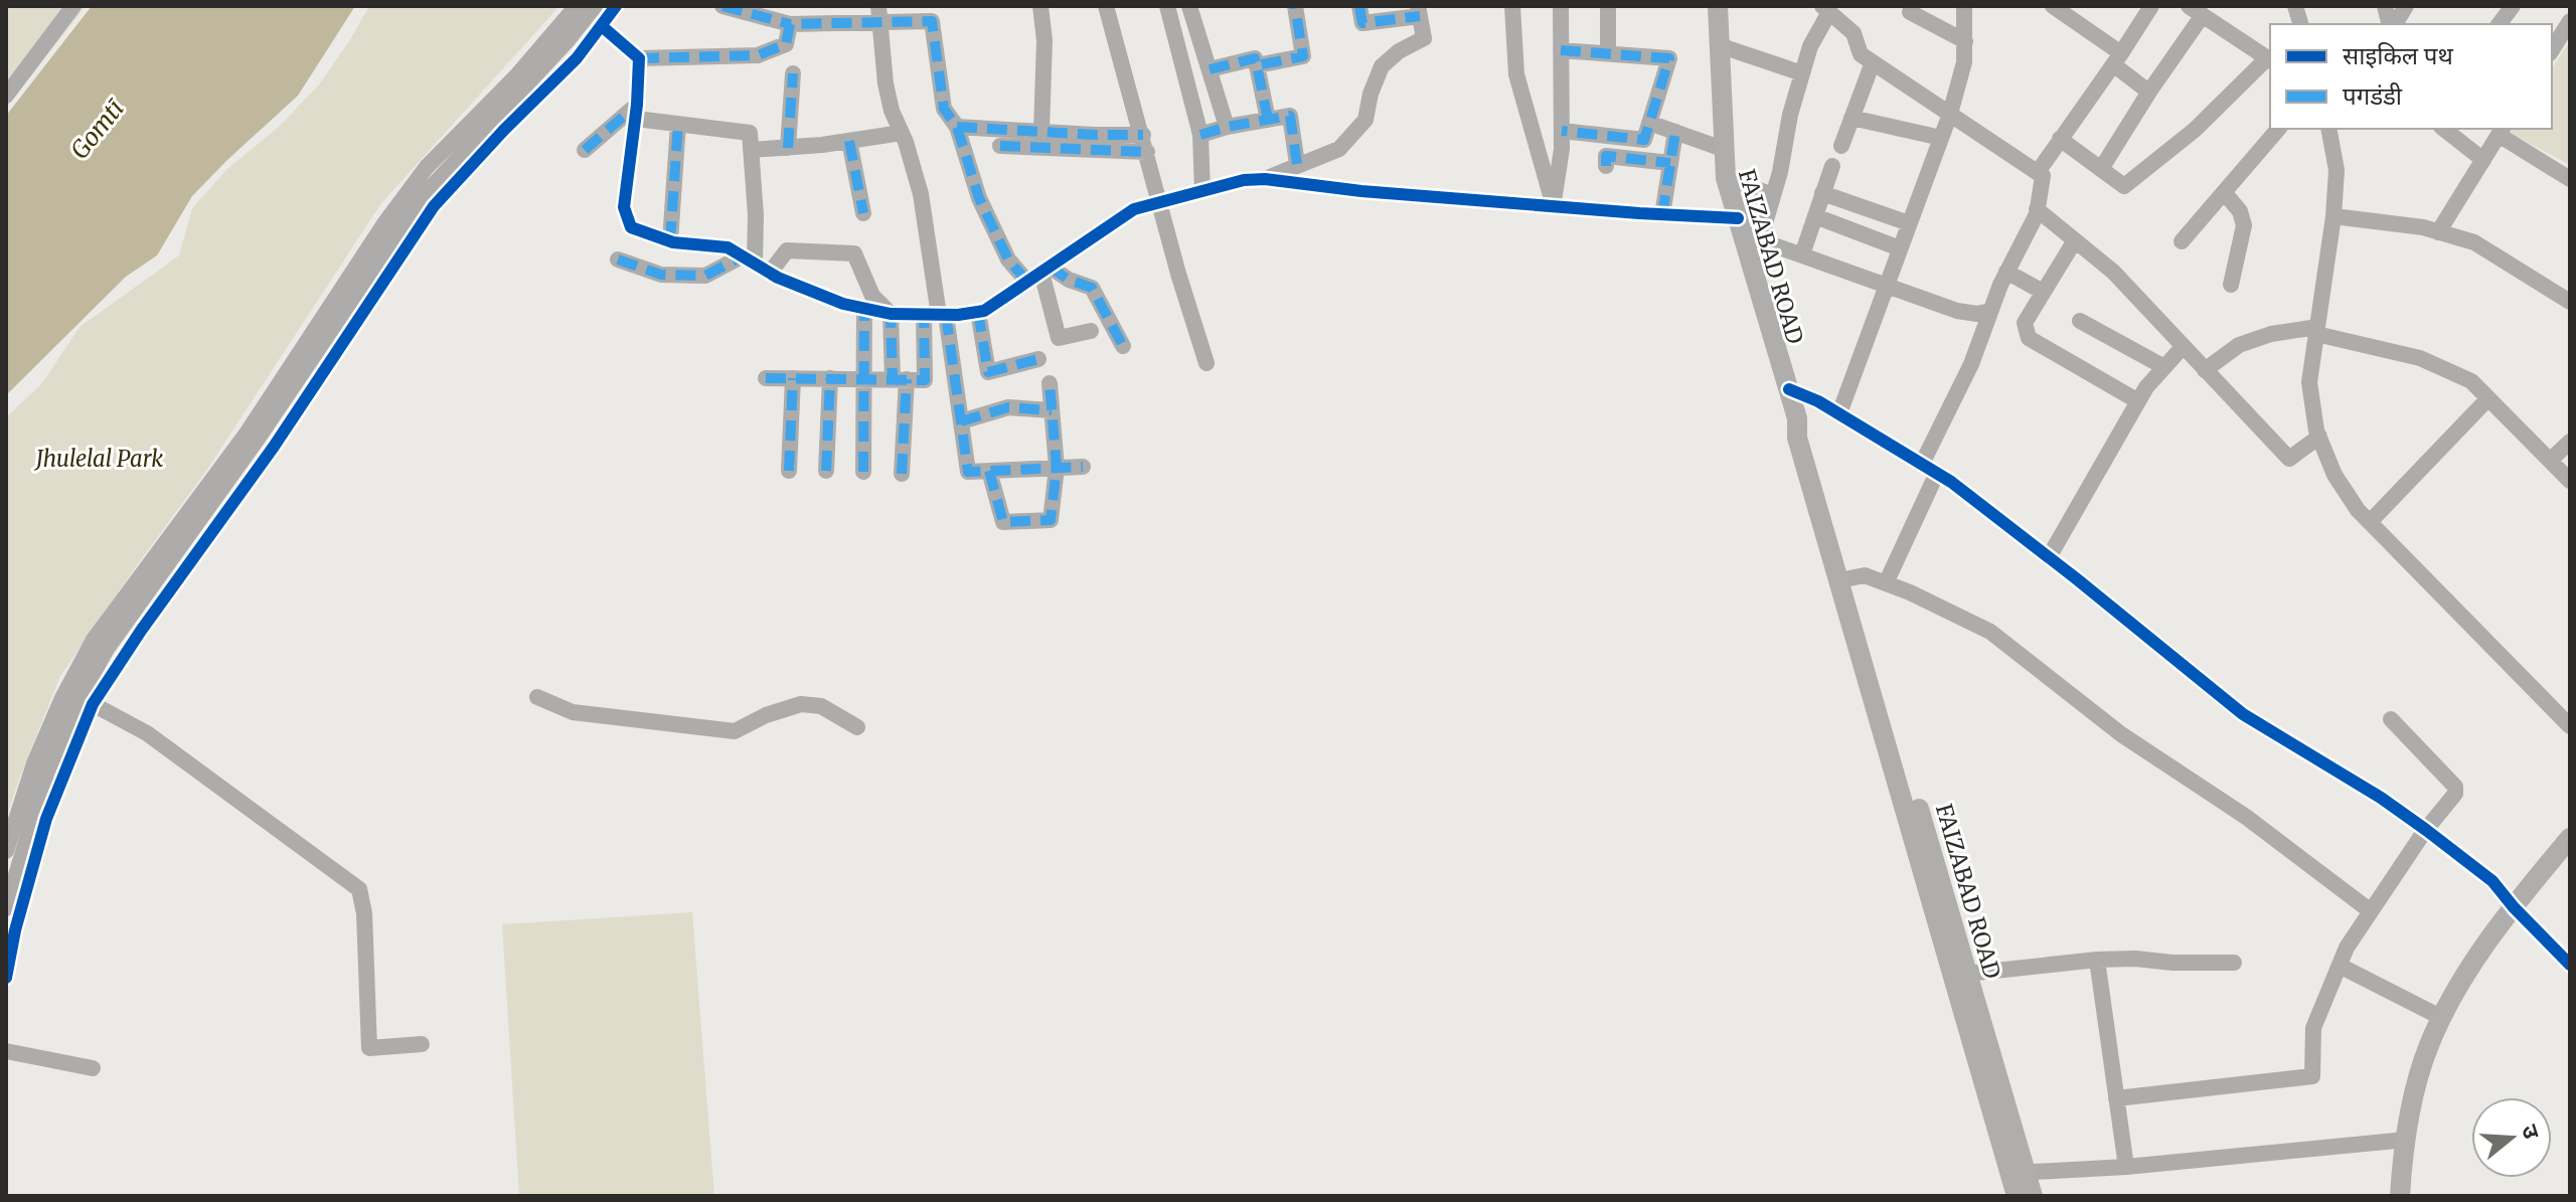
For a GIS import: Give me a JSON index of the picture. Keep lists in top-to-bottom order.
{
  "streets": {
    "main road": ["FAIZABAD ROAD"]
  },
  "water": ["Gomtī"],
  "parks": ["Jhulelal Park"],
  "legend": ["साइकिल पथ", "पगडंडी"],
  "north": "right"
}
